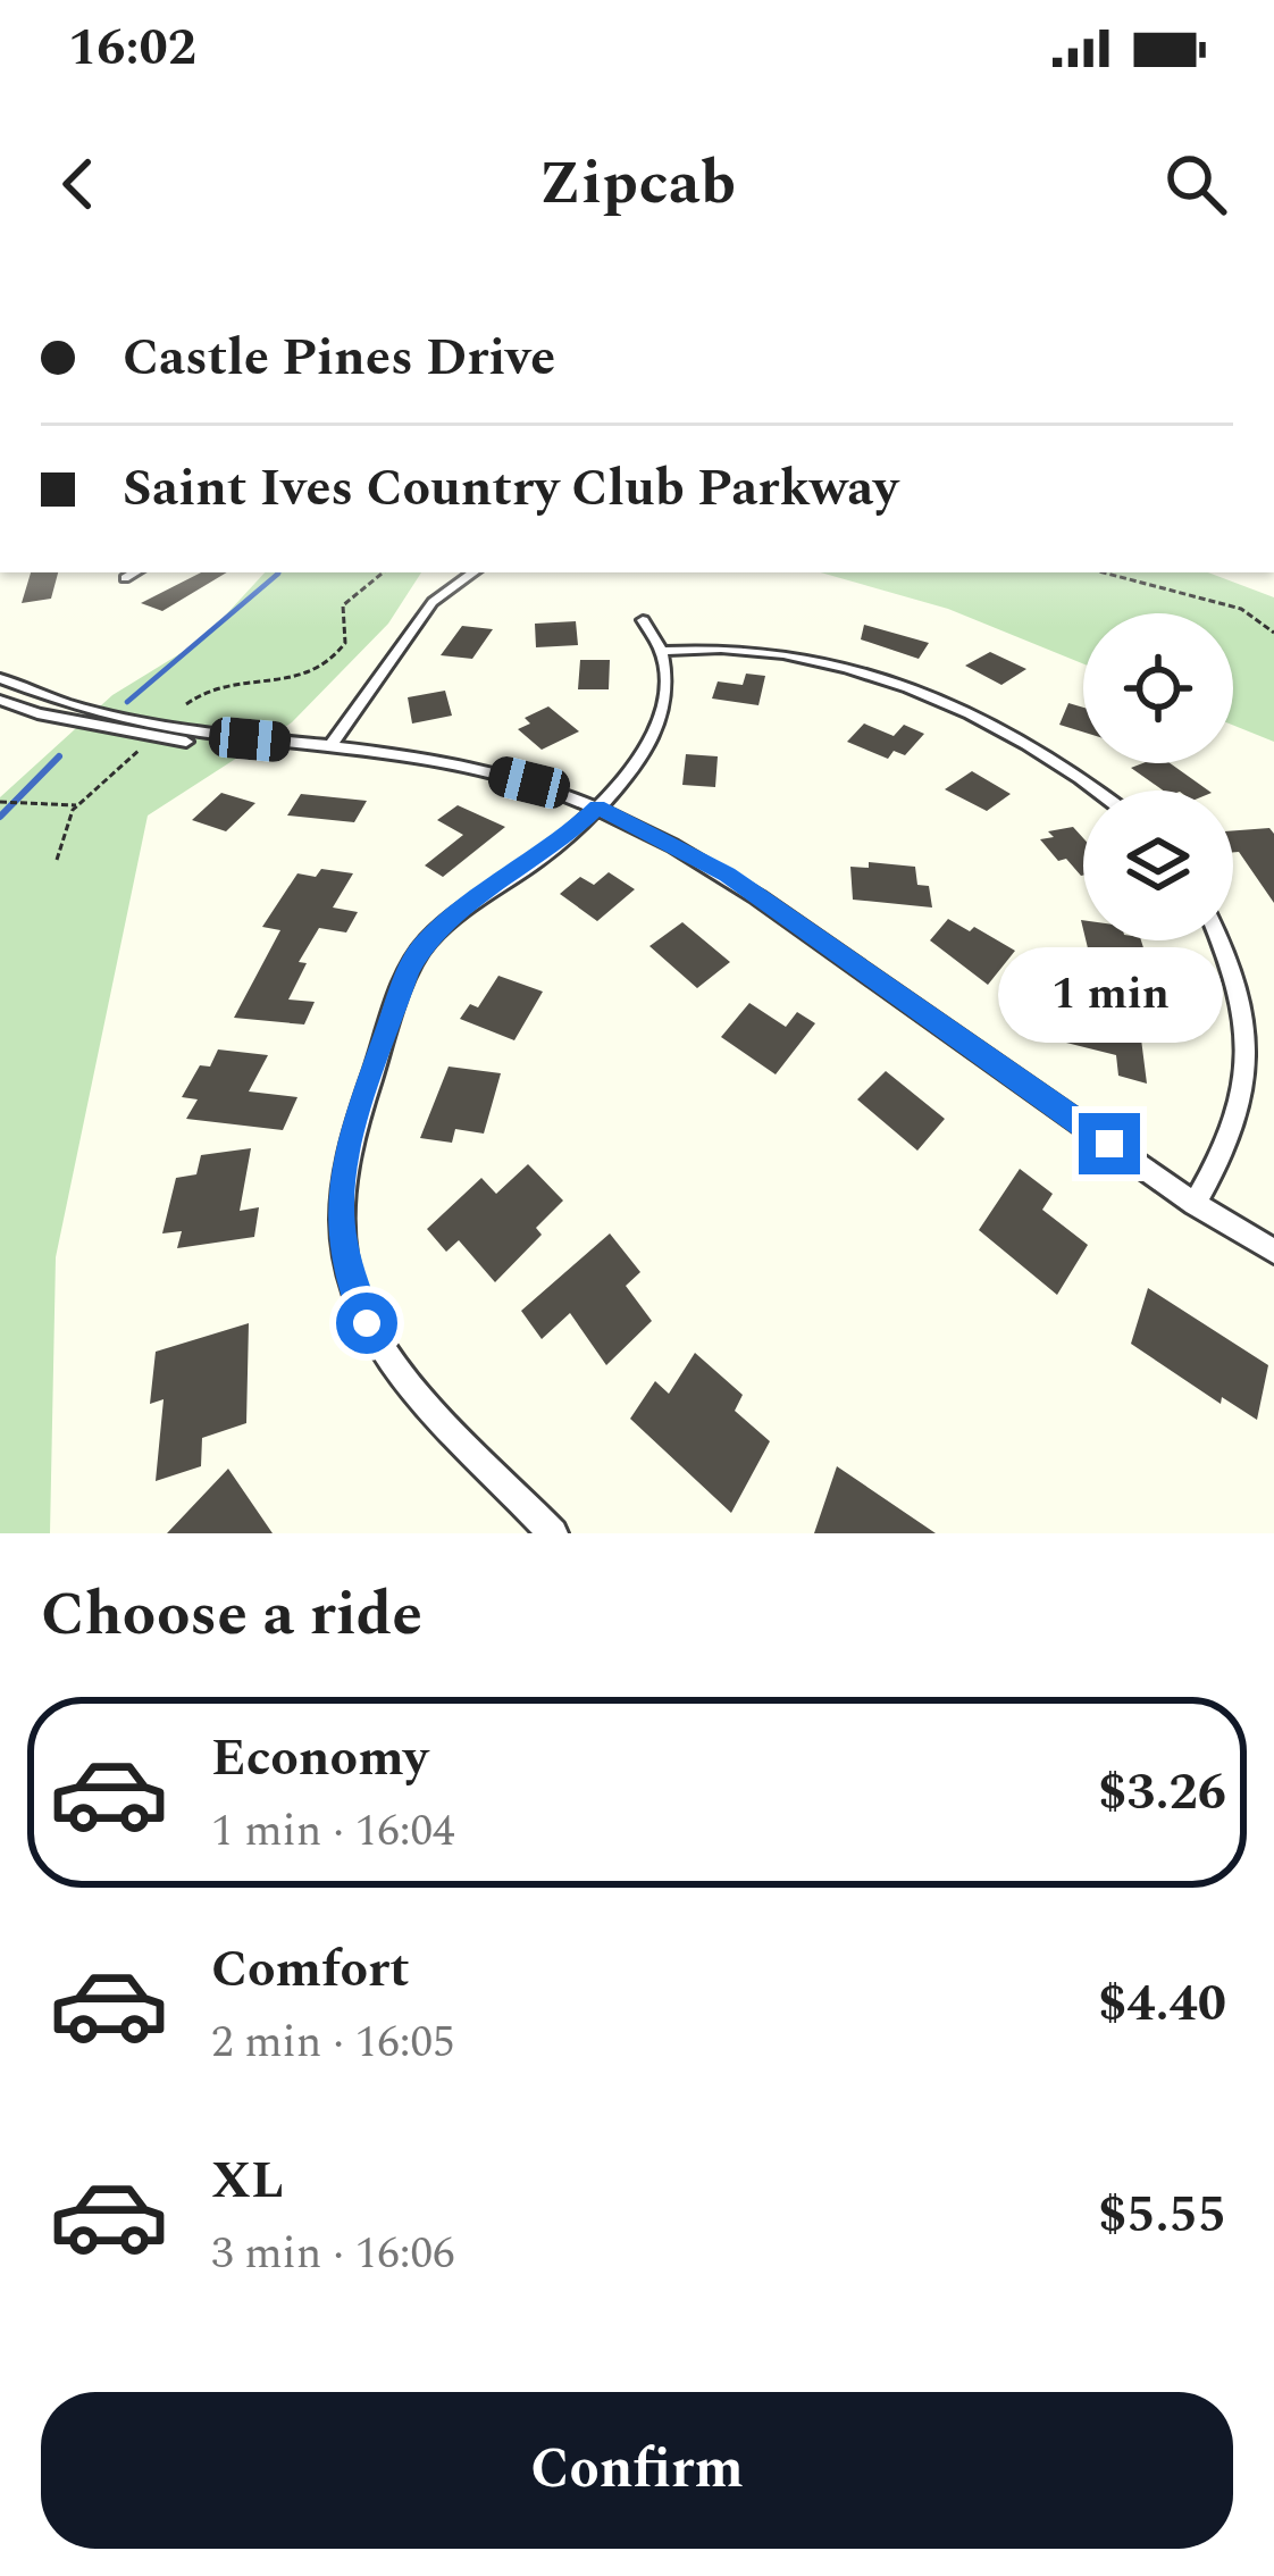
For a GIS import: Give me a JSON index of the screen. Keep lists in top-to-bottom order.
{
  "page": {
    "status": "16:02",
    "header": "Zipcab",
    "banner": ["Castle Pines Drive", "Saint Ives Country Club Parkway"],
    "bubble": "1 min",
    "heading": "Choose a ride",
    "list": [
      {
        "name": "Economy",
        "note": "1 min · 16:04",
        "value": "$3.26"
      },
      {
        "name": "Comfort",
        "note": "2 min · 16:05",
        "value": "$4.40"
      },
      {
        "name": "XL",
        "note": "3 min · 16:06",
        "value": "$5.55"
      }
    ],
    "buttons": "Confirm"
  }
}
